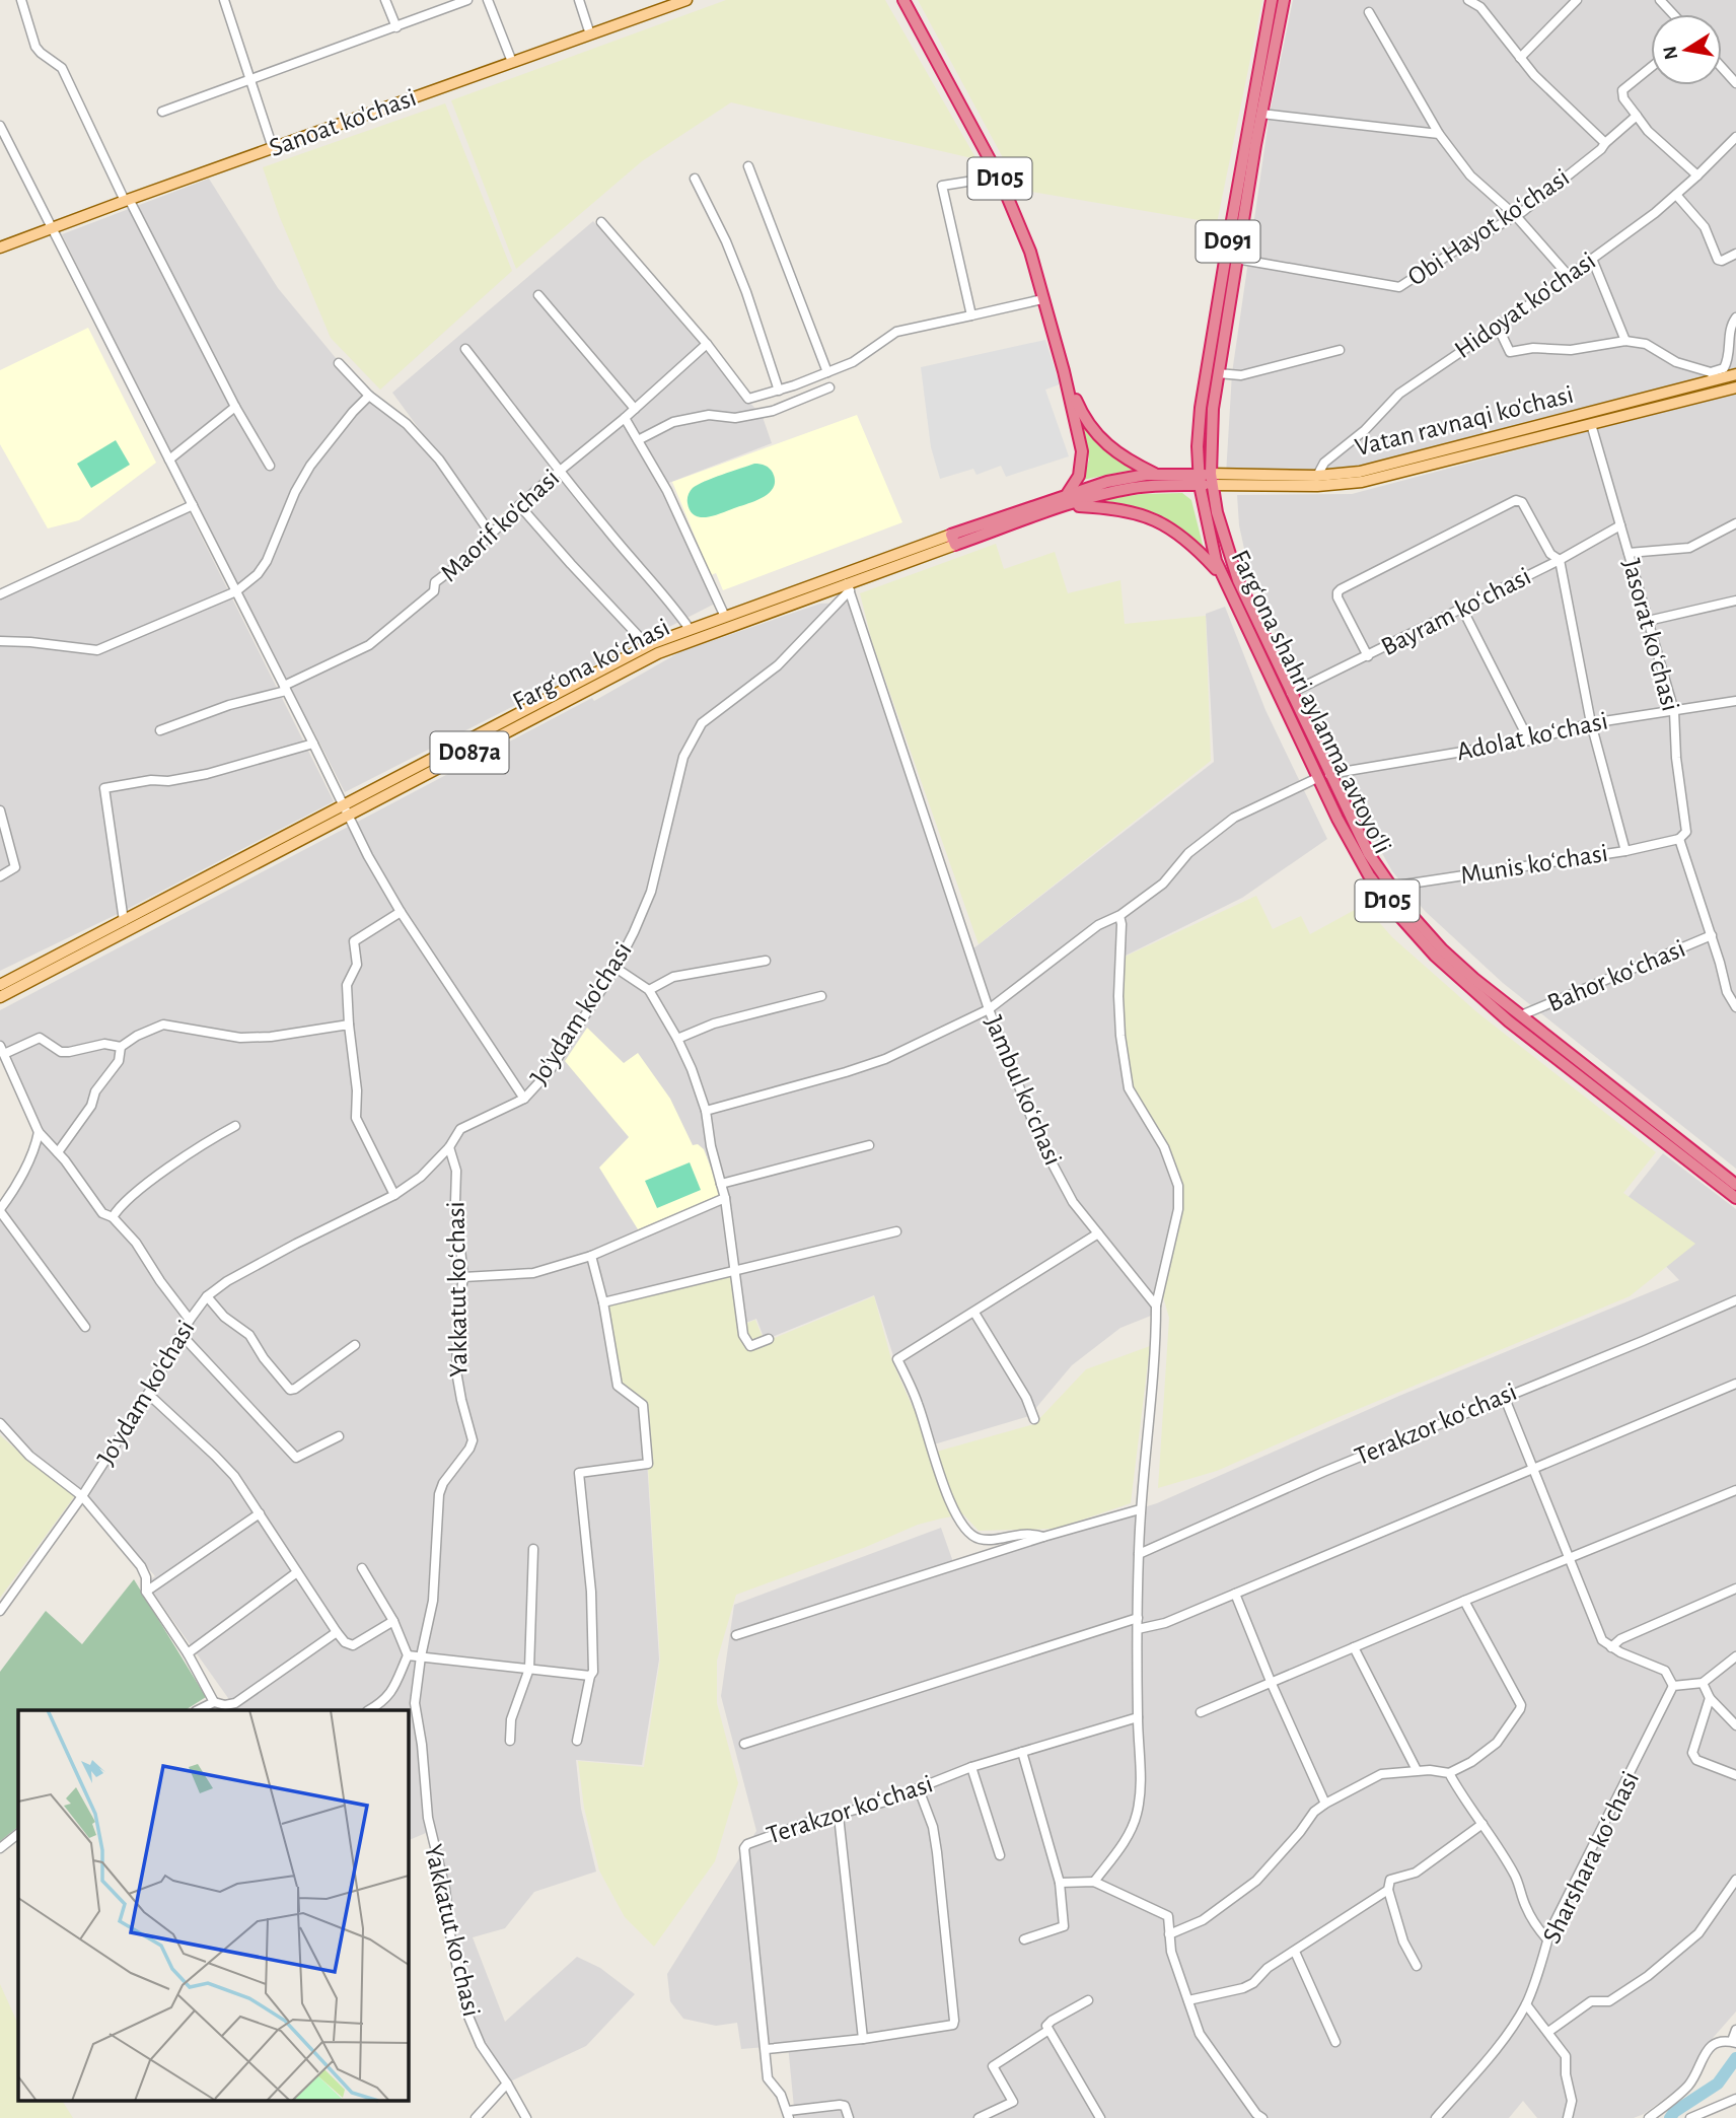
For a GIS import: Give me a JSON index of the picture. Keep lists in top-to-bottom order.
{
  "streets": {
    "highway": [
      "D105",
      "D091",
      "Vatan ravnaqi ko'chasi",
      "Fargʻona koʻchasi",
      "Farg‘ona shahri aylanma avtoyo‘li"
    ],
    "main road": ["Sanoat ko'chasi", "D087a"],
    "street": [
      "Obi Hayot koʻchasi",
      "Hidoyat ko'chasi",
      "Maorif ko'chasi",
      "Bayram koʻchasi",
      "Jasorat koʻchasi",
      "Adolat koʻchasi",
      "Munis koʻchasi",
      "Bahor koʻchasi",
      "Jo'ydam ko'chasi",
      "Jambul koʻchasi",
      "Yakkatut koʻchasi",
      "Terakzor koʻchasi",
      "Sharshara koʻchasi"
    ]
  },
  "crossings": [
    ["D105", "Fargʻona koʻchasi"],
    ["D105", "Farg‘ona shahri aylanma avtoyo‘li"],
    ["Obi Hayot koʻchasi", "D091"],
    ["D091", "Vatan ravnaqi ko'chasi"],
    ["D091", "Fargʻona koʻchasi"],
    ["D091", "Farg‘ona shahri aylanma avtoyo‘li"],
    ["Hidoyat ko'chasi", "Vatan ravnaqi ko'chasi"],
    ["Vatan ravnaqi ko'chasi", "Jasorat koʻchasi"],
    ["Vatan ravnaqi ko'chasi", "Fargʻona koʻchasi"],
    ["Vatan ravnaqi ko'chasi", "Farg‘ona shahri aylanma avtoyo‘li"],
    ["Bayram koʻchasi", "Jasorat koʻchasi"],
    ["Bayram koʻchasi", "Farg‘ona shahri aylanma avtoyo‘li"],
    ["Jasorat koʻchasi", "Adolat koʻchasi"],
    ["Jasorat koʻchasi", "Munis koʻchasi"],
    ["Jasorat koʻchasi", "Bahor koʻchasi"],
    ["Fargʻona koʻchasi", "Farg‘ona shahri aylanma avtoyo‘li"],
    ["Fargʻona koʻchasi", "Jo'ydam ko'chasi"],
    ["Fargʻona koʻchasi", "Jambul koʻchasi"],
    ["Farg‘ona shahri aylanma avtoyo‘li", "Adolat koʻchasi"],
    ["Farg‘ona shahri aylanma avtoyo‘li", "Munis koʻchasi"],
    ["Farg‘ona shahri aylanma avtoyo‘li", "Bahor koʻchasi"],
    ["Jo'ydam ko'chasi", "Jambul koʻchasi"],
    ["Jo'ydam ko'chasi", "Yakkatut koʻchasi"]
  ],
  "north": "left"
}
